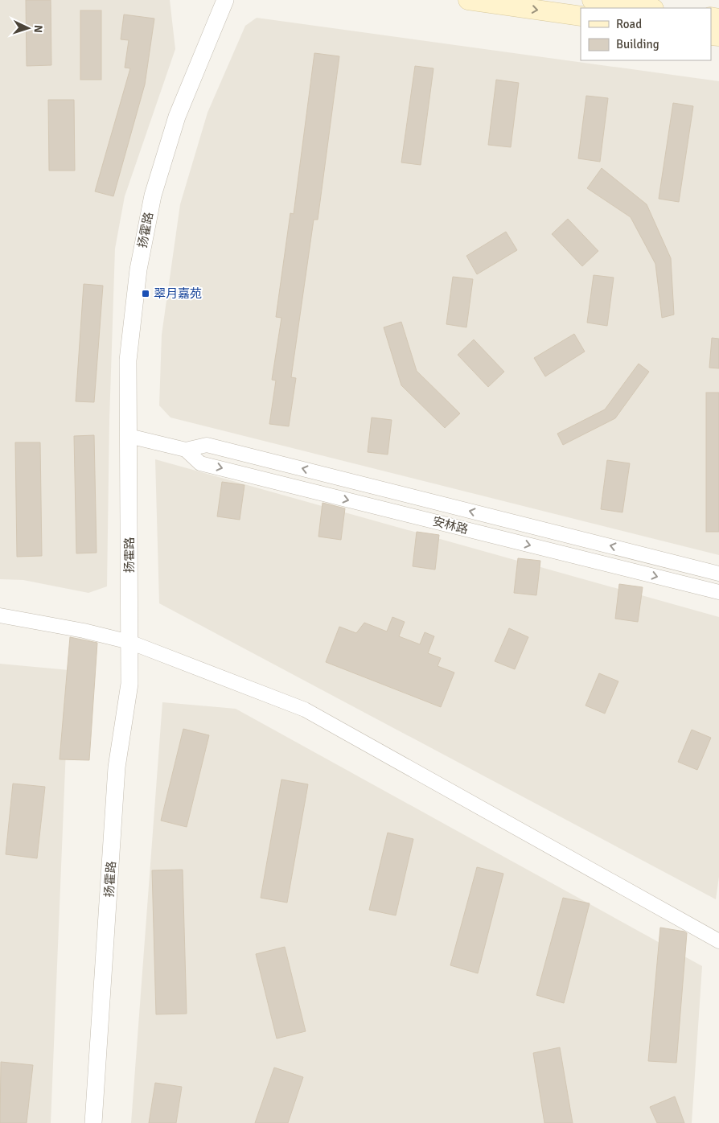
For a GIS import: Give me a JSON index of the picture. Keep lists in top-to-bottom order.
{
  "streets": {
    "street": ["扬霍路", "安林路"]
  },
  "crossings": [
    ["扬霍路", "安林路"]
  ],
  "places": {
    "transit": ["翠月嘉苑"]
  },
  "legend": ["Road", "Building"],
  "north": "right"
}
